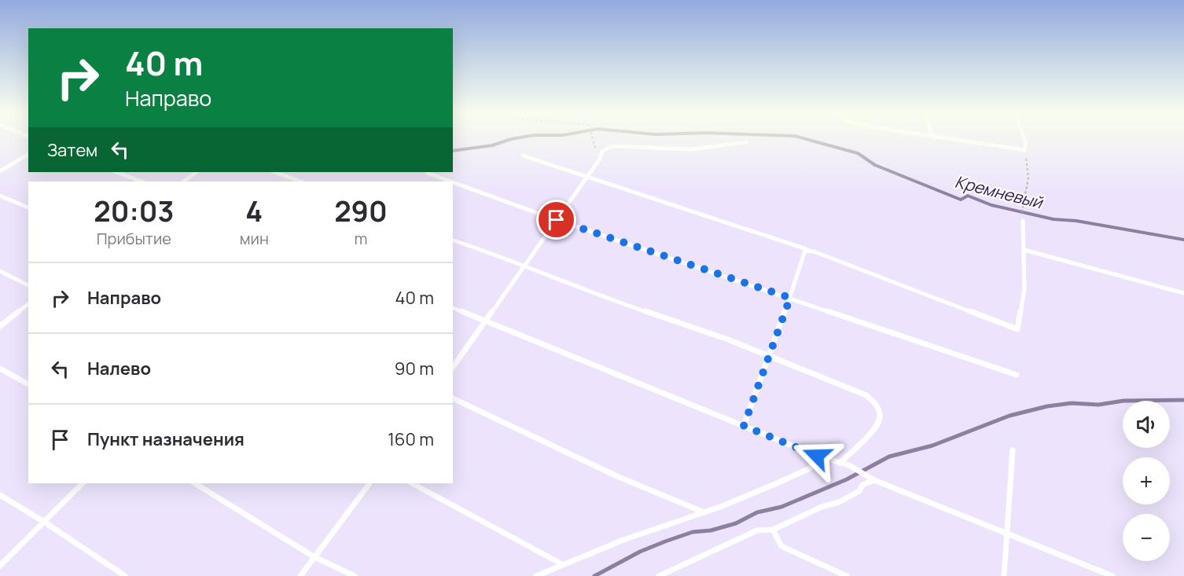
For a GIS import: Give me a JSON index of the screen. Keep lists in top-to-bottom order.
{
  "water": ["Кремневый"],
  "page": {
    "turn": ["40 m", "Направо"],
    "then": "Затем",
    "eta": [
      "20:03",
      "Прибытие",
      "4",
      "мин",
      "290",
      "m"
    ],
    "list": [
      {
        "name": "Направо",
        "value": "40 m"
      },
      {
        "name": "Налево",
        "value": "90 m"
      },
      {
        "name": "Пункт назначения",
        "value": "160 m"
      }
    ],
    "map_buttons": ["+", "−"]
  }
}
